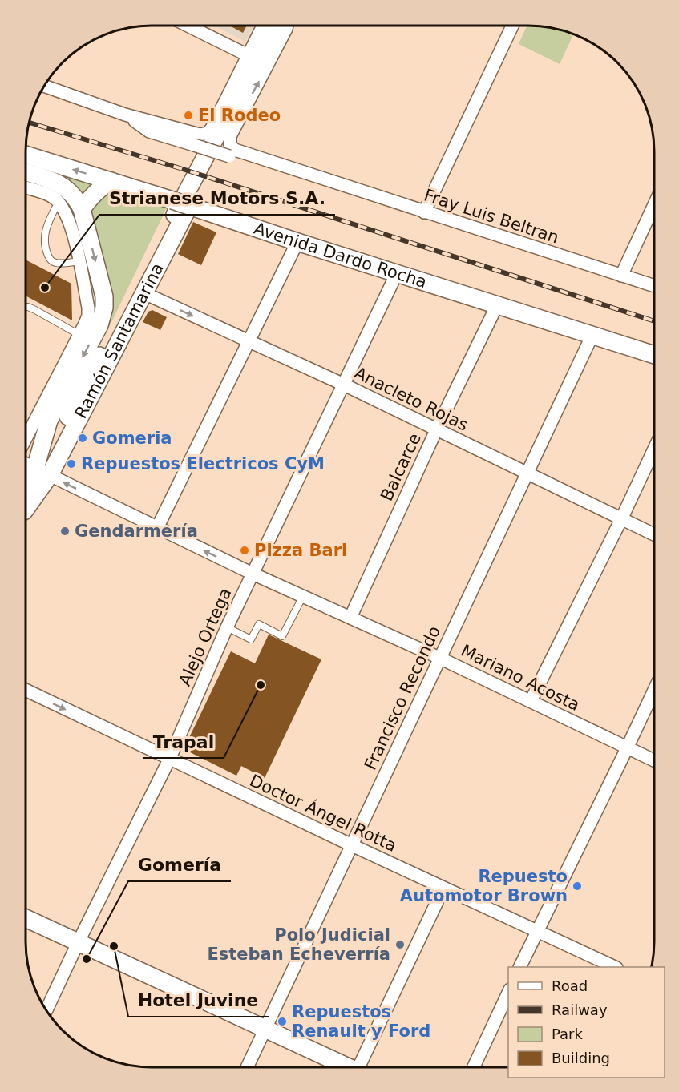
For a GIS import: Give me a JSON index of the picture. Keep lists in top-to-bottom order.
{
  "streets": {
    "main road": ["Avenida Dardo Rocha", "Ramón Santamarina"],
    "street": [
      "Fray Luis Beltran",
      "Anacleto Rojas",
      "Balcarce",
      "Alejo Ortega",
      "Mariano Acosta",
      "Francisco Recondo",
      "Doctor Ángel Rotta"
    ]
  },
  "crossings": [
    ["Avenida Dardo Rocha", "Ramón Santamarina"],
    ["Avenida Dardo Rocha", "Balcarce"],
    ["Avenida Dardo Rocha", "Alejo Ortega"],
    ["Avenida Dardo Rocha", "Francisco Recondo"],
    ["Ramón Santamarina", "Anacleto Rojas"],
    ["Ramón Santamarina", "Mariano Acosta"],
    ["Anacleto Rojas", "Balcarce"],
    ["Anacleto Rojas", "Alejo Ortega"],
    ["Anacleto Rojas", "Francisco Recondo"],
    ["Balcarce", "Mariano Acosta"],
    ["Alejo Ortega", "Mariano Acosta"],
    ["Alejo Ortega", "Doctor Ángel Rotta"],
    ["Mariano Acosta", "Francisco Recondo"],
    ["Francisco Recondo", "Doctor Ángel Rotta"]
  ],
  "places": [
    "El Rodeo",
    "Strianese Motors S.A.",
    "Gomeria",
    "Repuestos Electricos CyM",
    "Gendarmería",
    "Pizza Bari",
    "Trapal",
    "Repuesto Automotor Brown",
    "Polo Judicial Esteban Echeverría",
    "Hotel Juvine",
    "Gomería",
    "Repuestos Renault y Ford"
  ],
  "legend": [
    "Road",
    "Railway",
    "Park",
    "Building"
  ]
}
